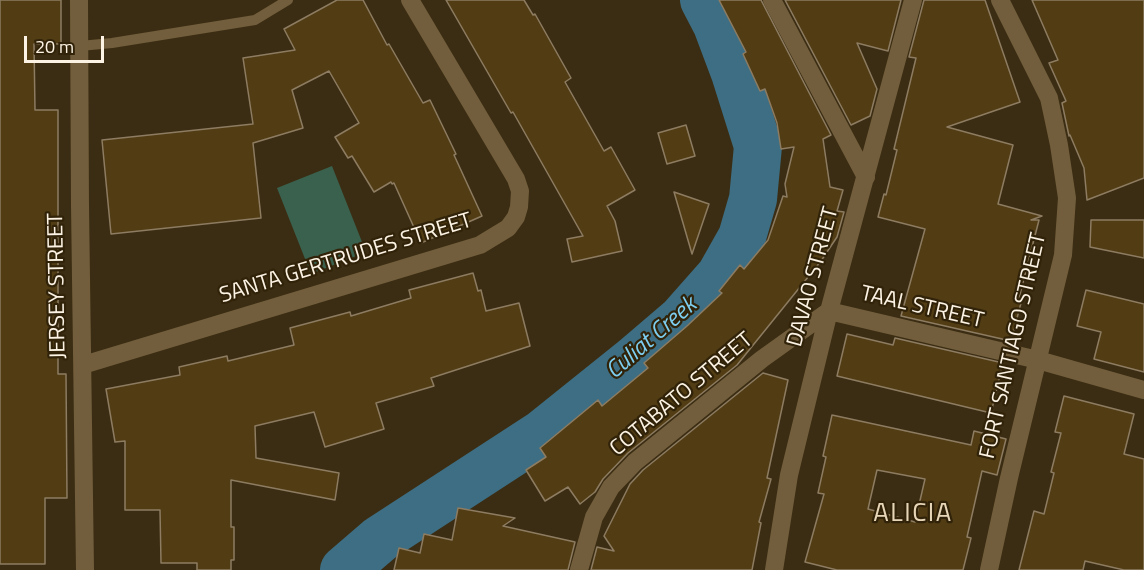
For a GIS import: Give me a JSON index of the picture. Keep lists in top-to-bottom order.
{
  "streets": {
    "street": [
      "SANTA GERTRUDES STREET",
      "DAVAO STREET",
      "JERSEY STREET",
      "TAAL STREET",
      "FORT SANTIAGO STREET",
      "COTABATO STREET"
    ]
  },
  "crossings": [
    ["SANTA GERTRUDES STREET", "JERSEY STREET"],
    ["DAVAO STREET", "TAAL STREET"],
    ["DAVAO STREET", "COTABATO STREET"],
    ["TAAL STREET", "FORT SANTIAGO STREET"],
    ["TAAL STREET", "COTABATO STREET"]
  ],
  "districts": ["ALICIA"],
  "water": ["Culiat Creek"],
  "scale_bar": "20 m"
}
